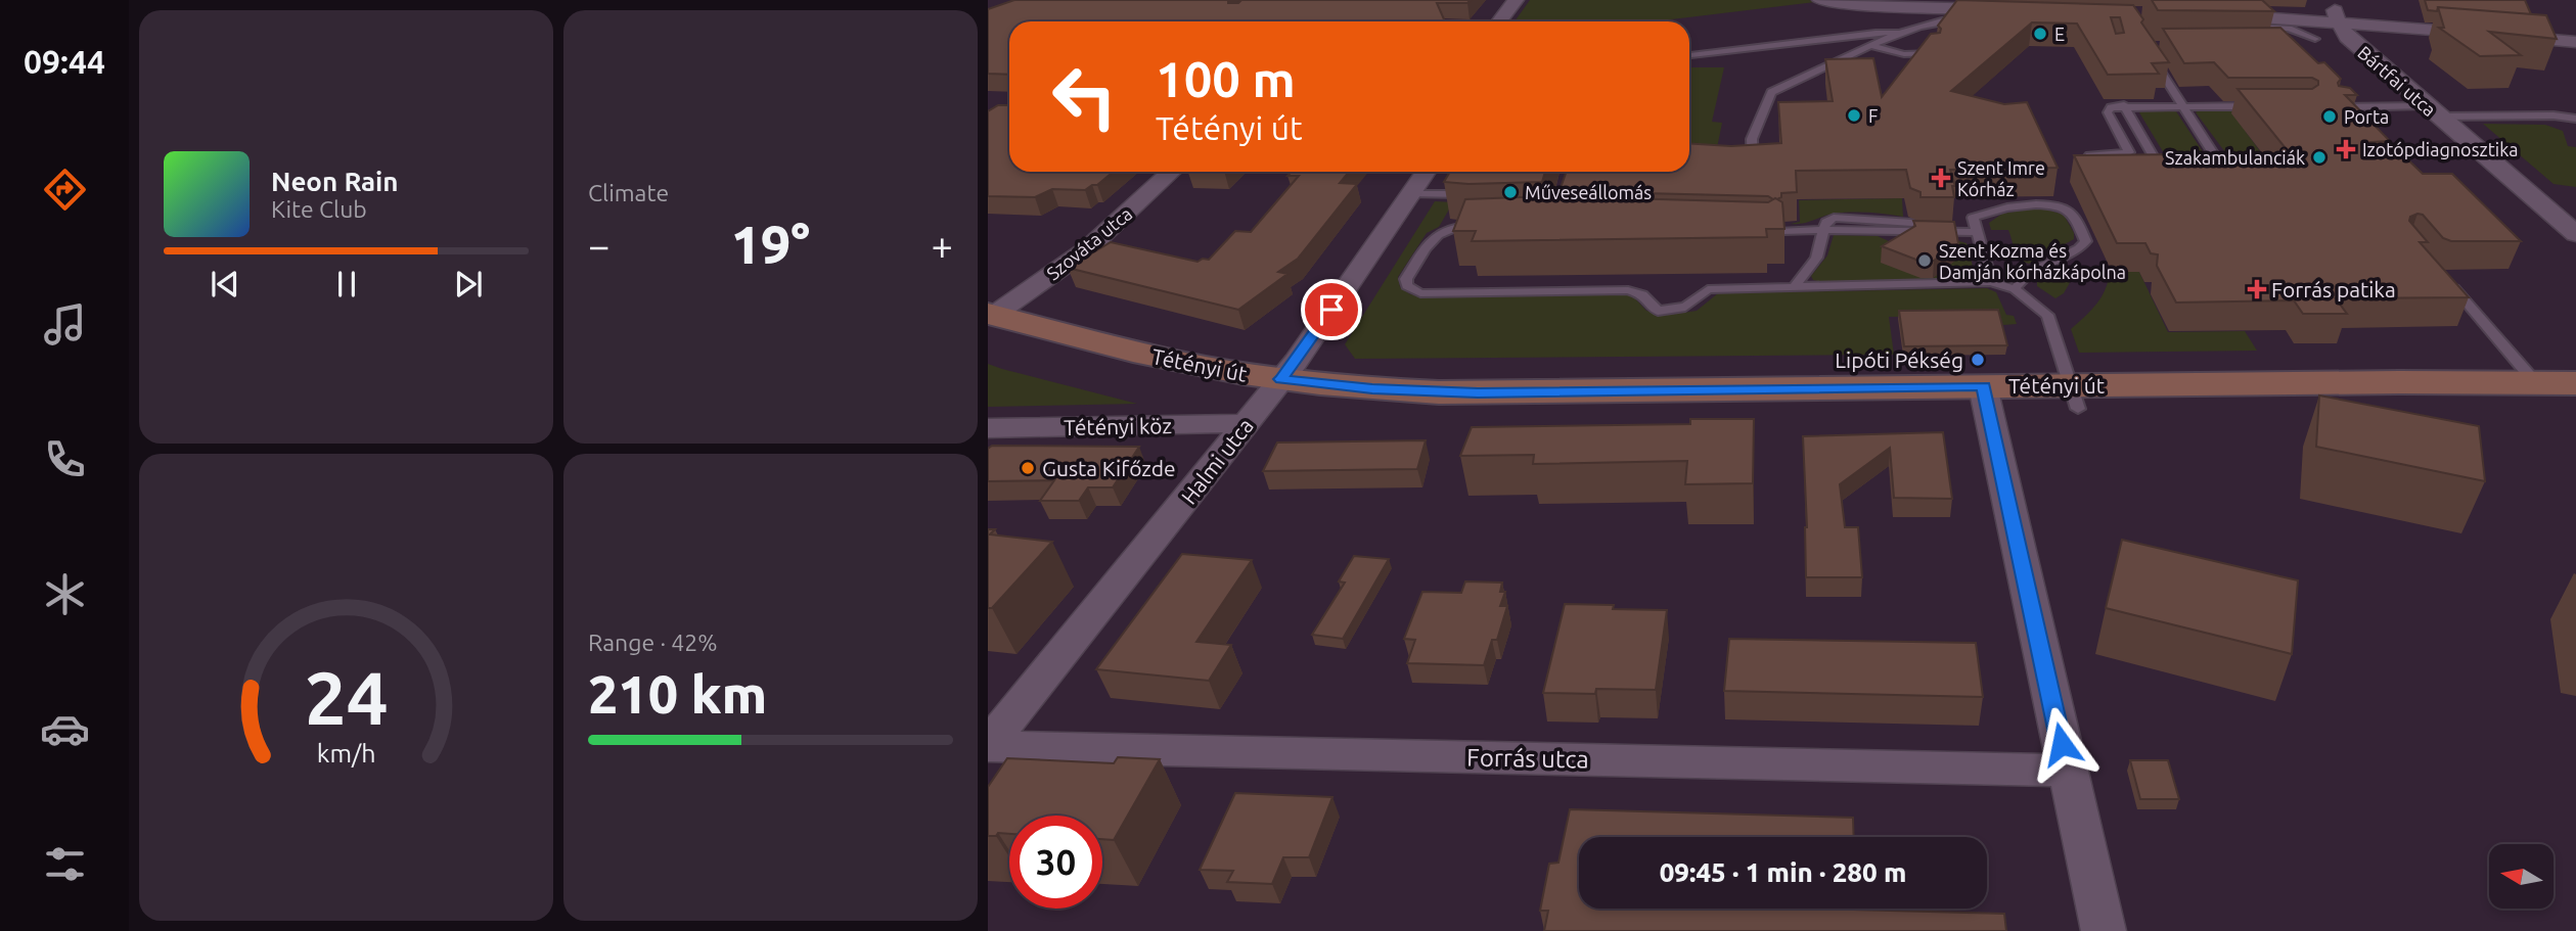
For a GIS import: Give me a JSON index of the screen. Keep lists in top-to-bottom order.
{
  "streets": {
    "main road": ["Tétényi út"],
    "street": [
      "Bártfai utca",
      "Szováta utca",
      "Tétényi köz",
      "Halmi utca",
      "Forrás utca"
    ]
  },
  "crossings": [
    ["Szováta utca", "Tétényi út"],
    ["Tétényi út", "Tétényi köz"],
    ["Tétényi út", "Halmi utca"],
    ["Tétényi köz", "Halmi utca"],
    ["Halmi utca", "Forrás utca"]
  ],
  "places": {
    "other": [
      "E",
      "F",
      "Porta",
      "Szakambulanciák",
      "Műveseállomás",
      "Szent Kozma és Damján kórházkápolna",
      "Lipóti Pékség",
      "Gusta Kifőzde"
    ],
    "health": ["Izotópdiagnosztika", "Szent Imre Kórház", "Forrás patika"]
  },
  "north": "left",
  "page": {
    "tabs": "09:44",
    "tile": [
      "Climate",
      ["Range · 42%", "210 km"]
    ],
    "turn": ["100 m", "Tétényi út"],
    "song": ["Neon Rain", "Kite Club"],
    "heat": ["−", "19°", "+"],
    "limit": "30",
    "trip": "09:45 · 1 min · 280 m",
    "gauge": ["24", "km/h"]
  }
}
